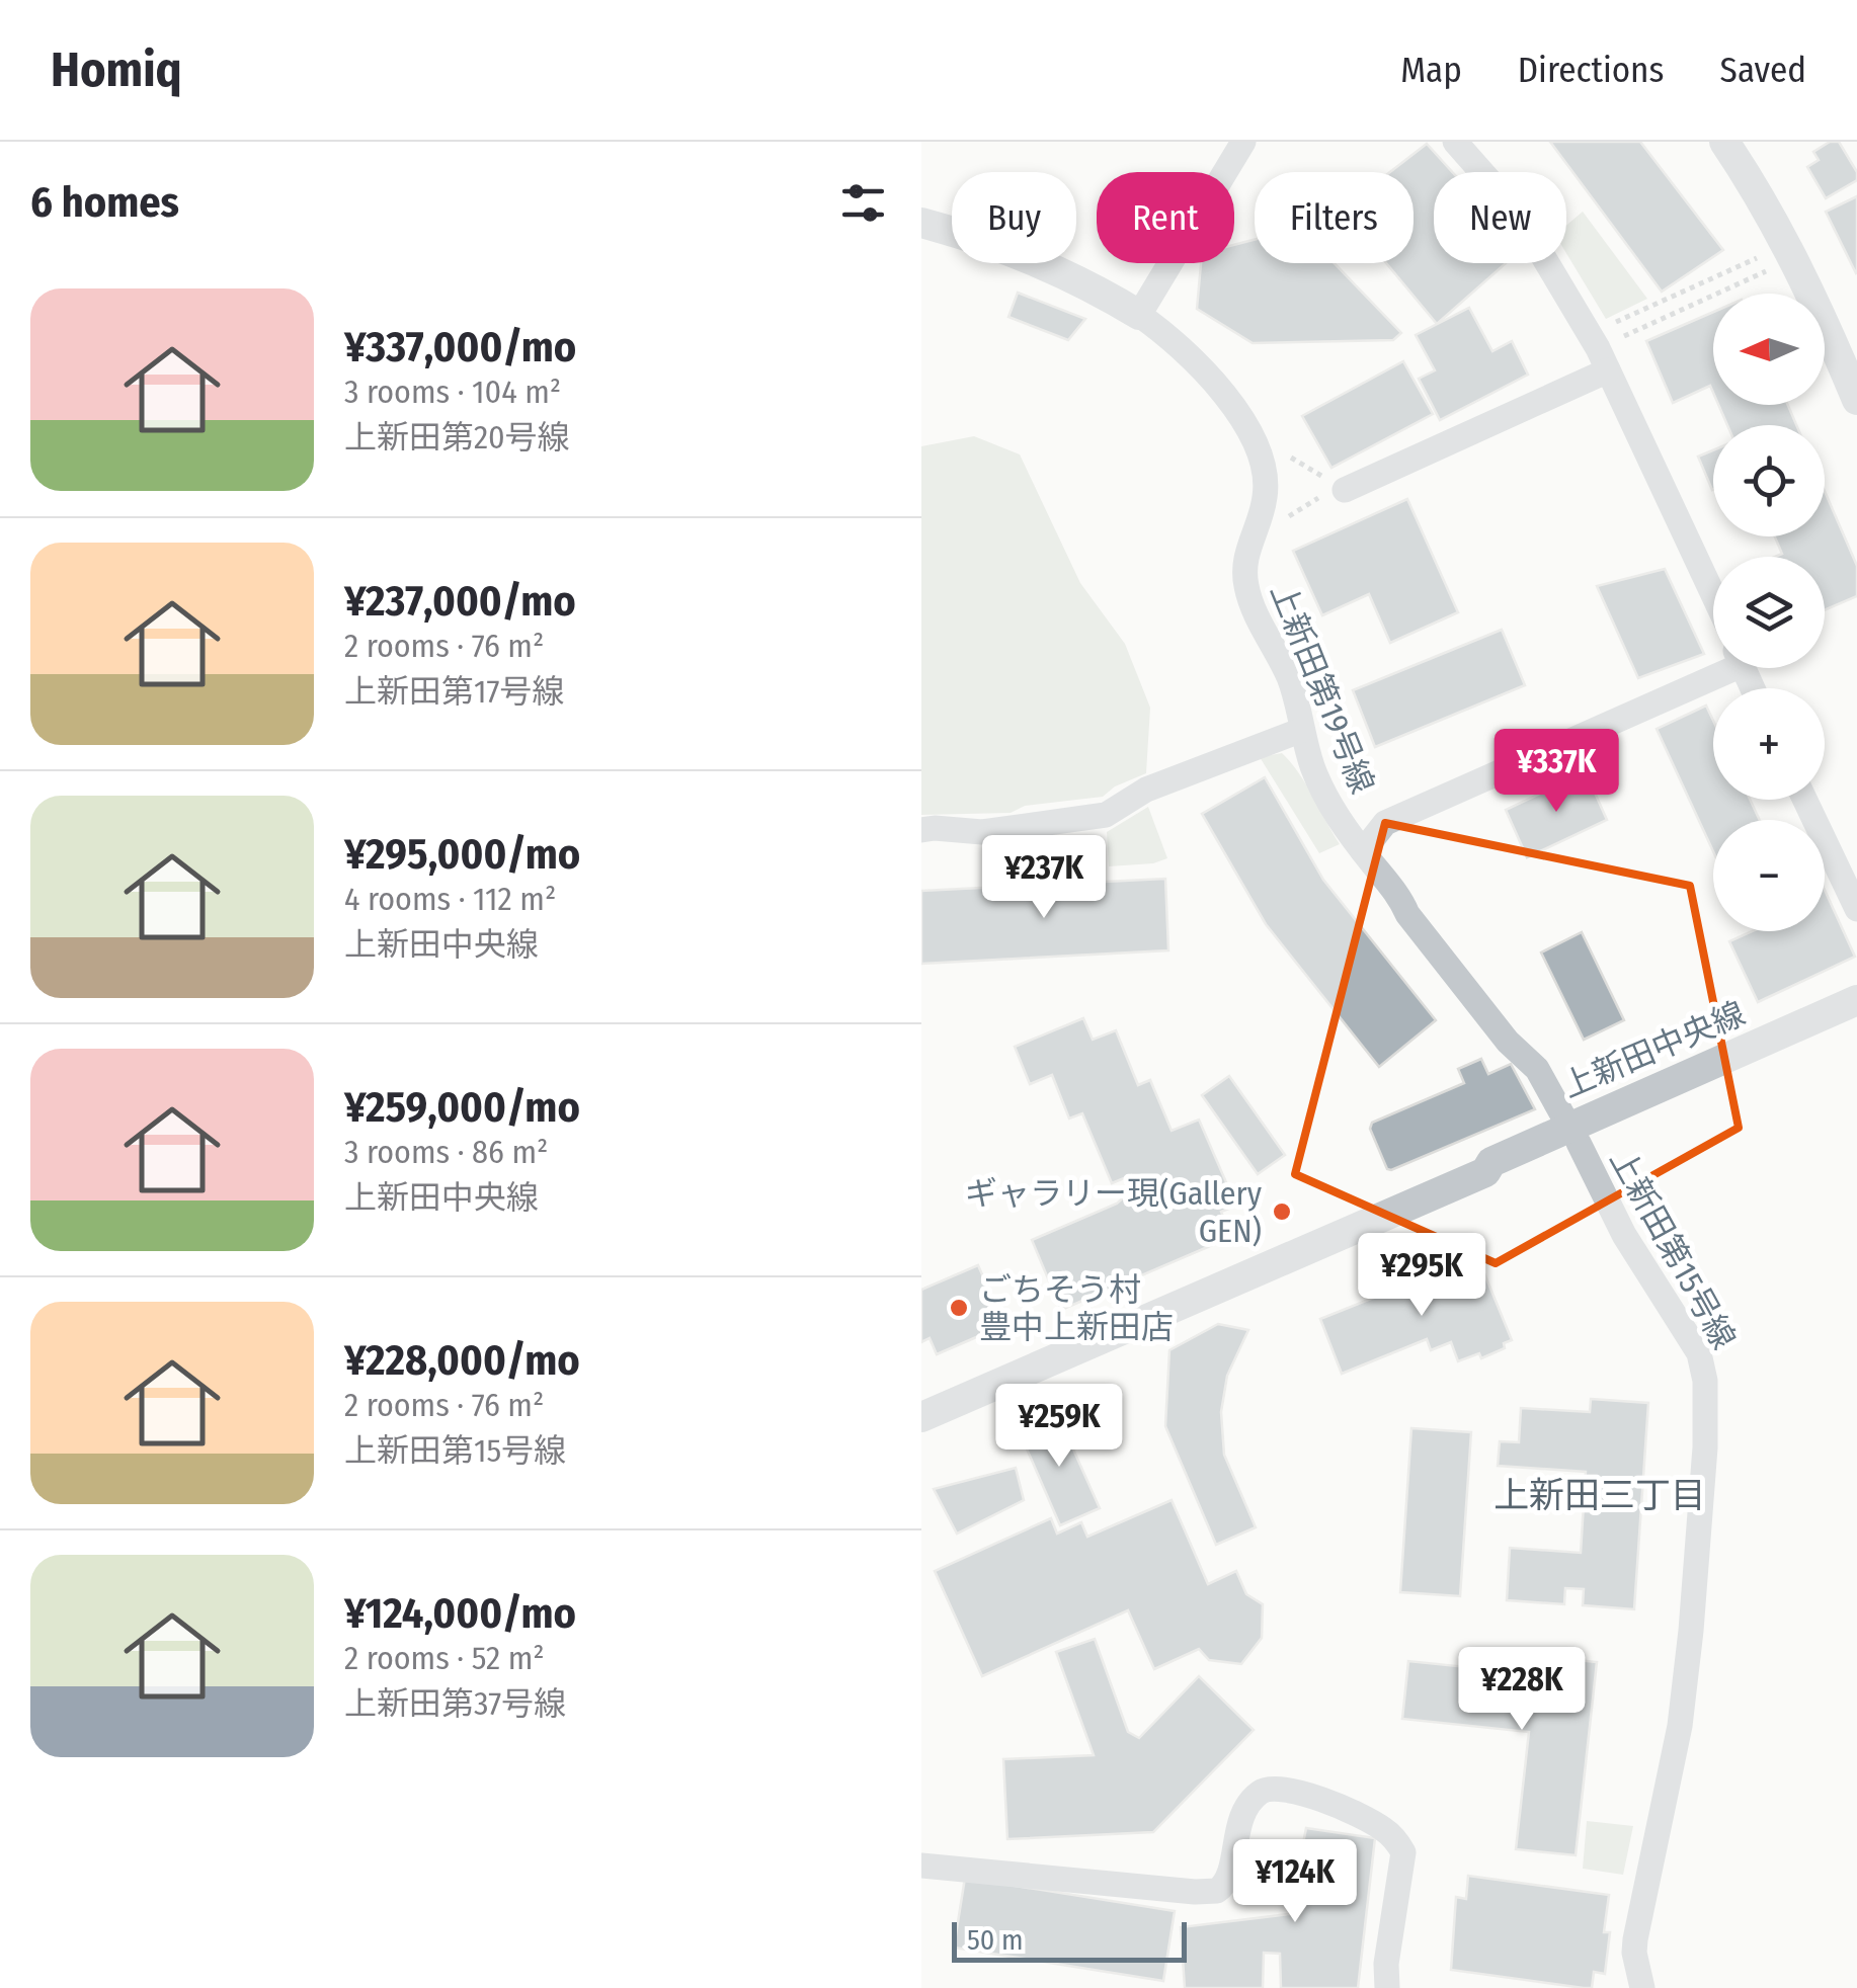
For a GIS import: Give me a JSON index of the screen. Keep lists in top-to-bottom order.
{
  "streets": {
    "street": ["上新田第19号線", "上新田中央線", "上新田第15号線"]
  },
  "crossings": [
    ["上新田第19号線", "上新田中央線"],
    ["上新田第19号線", "上新田第15号線"],
    ["上新田中央線", "上新田第15号線"]
  ],
  "districts": ["上新田三丁目"],
  "places": ["ギャラリー現(Gallery GEN)", "ごちそう村 豊中上新田店"],
  "scale_bar": "50 m",
  "north": "left",
  "page": {
    "header": "Homiq",
    "nav": ["Map", "Directions", "Saved"],
    "heading": "6 homes",
    "chip": [
      "Buy",
      "Rent",
      "Filters",
      "New"
    ],
    "list": [
      {
        "name": "¥337,000/mo",
        "note": "3 rooms · 104 m² · 上新田第20号線"
      },
      {
        "name": "¥237,000/mo",
        "note": "2 rooms · 76 m² · 上新田第17号線"
      },
      {
        "name": "¥295,000/mo",
        "note": "4 rooms · 112 m² · 上新田中央線"
      },
      {
        "name": "¥259,000/mo",
        "note": "3 rooms · 86 m² · 上新田中央線"
      },
      {
        "name": "¥228,000/mo",
        "note": "2 rooms · 76 m² · 上新田第15号線"
      },
      {
        "name": "¥124,000/mo",
        "note": "2 rooms · 52 m² · 上新田第37号線"
      }
    ],
    "map_buttons": ["+", "−"],
    "price": [
      "¥337K",
      "¥237K",
      "¥295K",
      "¥259K",
      "¥228K",
      "¥124K"
    ],
    "scale": "50 m"
  }
}
